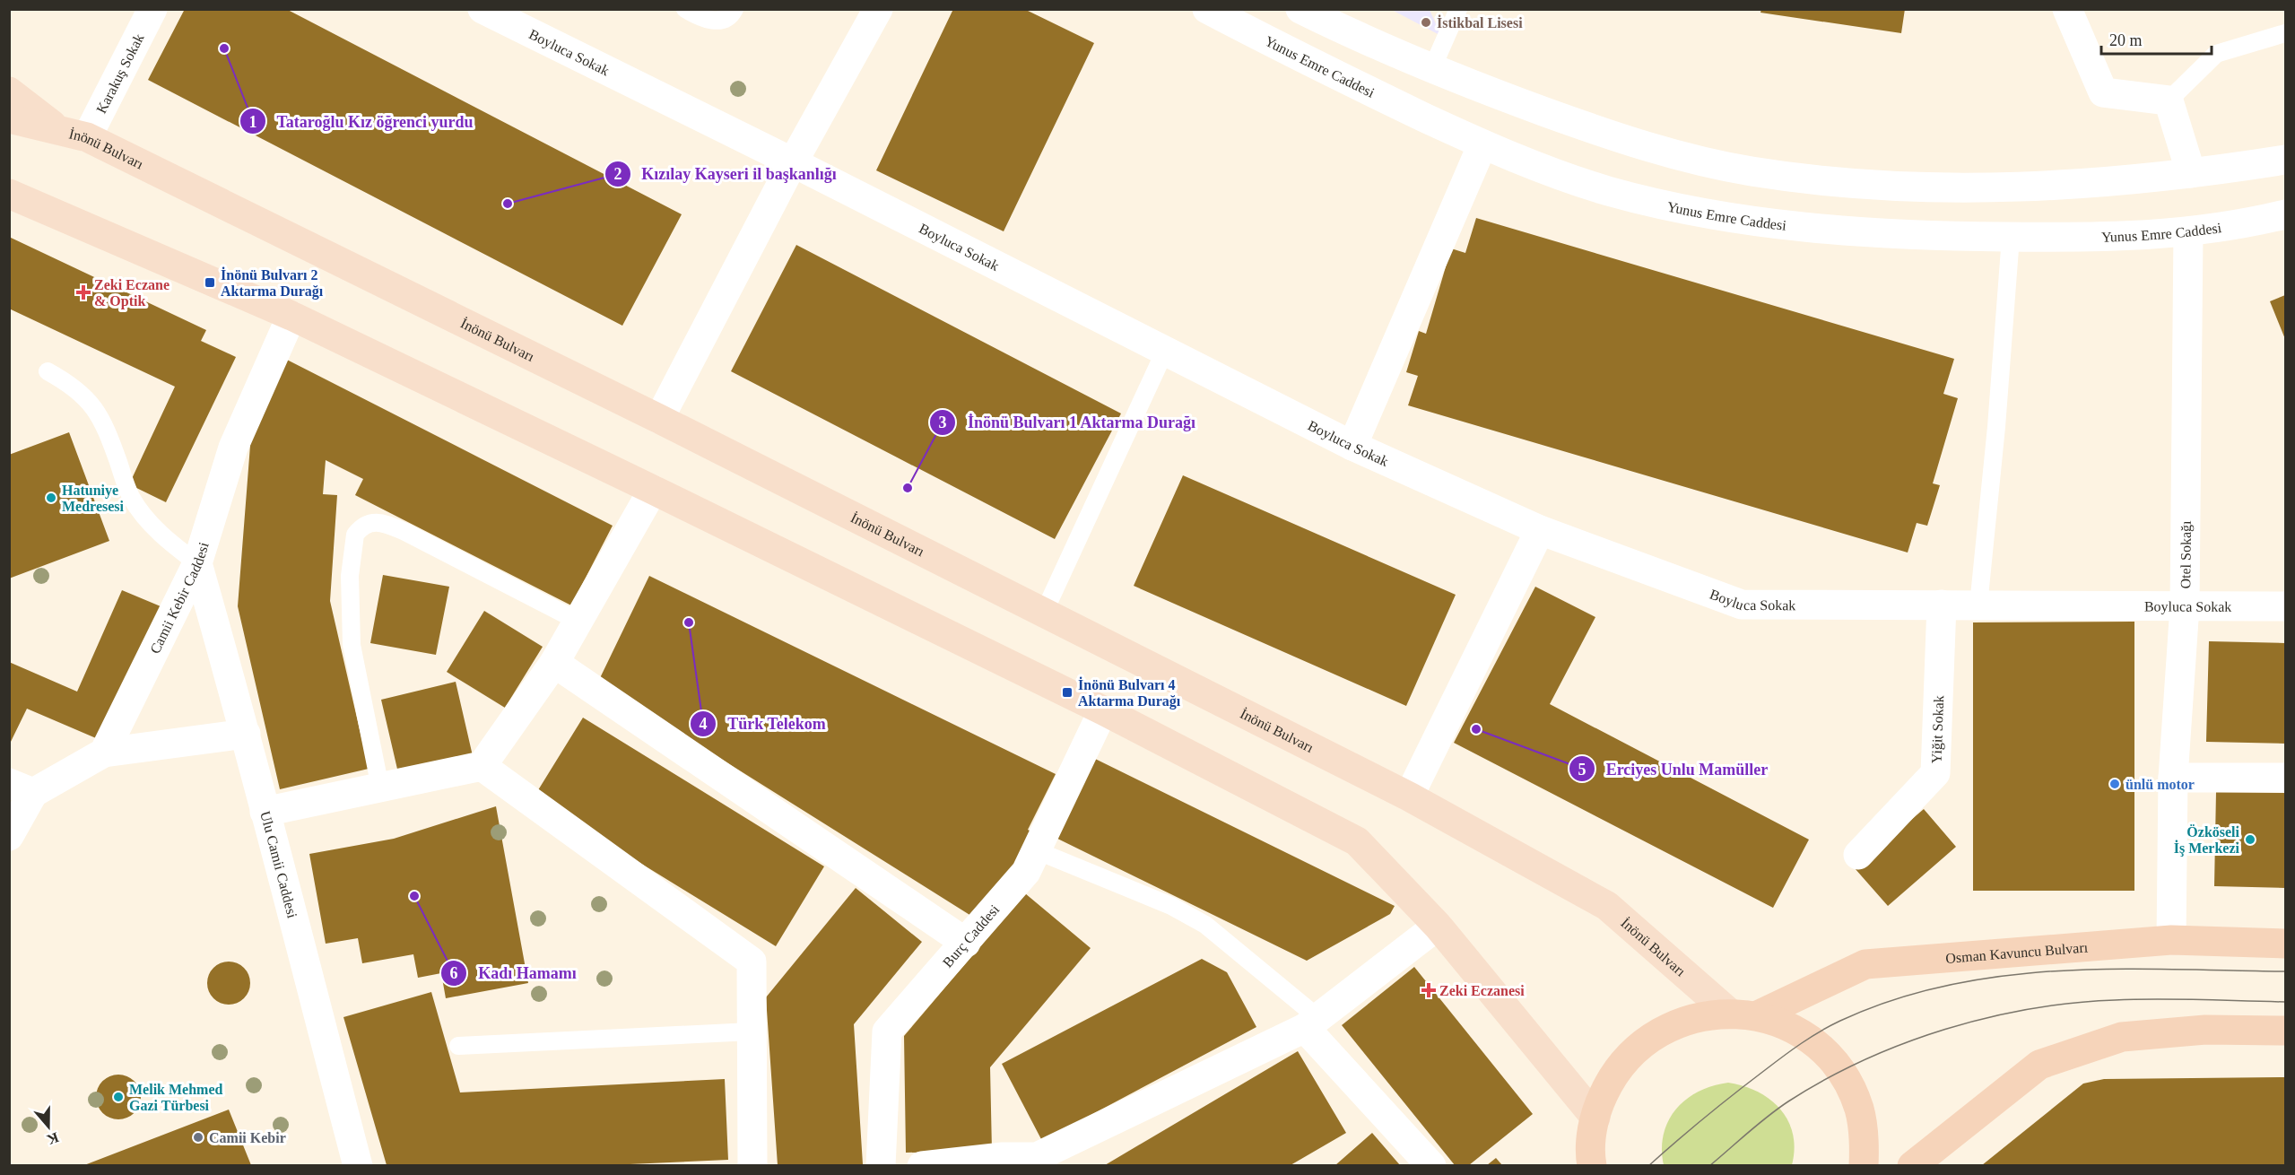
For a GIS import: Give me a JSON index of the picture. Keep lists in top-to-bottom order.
{
  "streets": {
    "highway": ["Osman Kavuncu Bulvarı"],
    "main road": ["İnönü Bulvarı"],
    "street": [
      "Boyluca Sokak",
      "Yunus Emre Caddesi",
      "Karakuş Sokak",
      "Otel Sokağı",
      "Camii Kebir Caddesi",
      "Yiğit Sokak",
      "Ulu Camii Caddesi",
      "Burç Caddesi"
    ]
  },
  "crossings": [
    ["Boyluca Sokak", "Otel Sokağı"],
    ["Boyluca Sokak", "Yiğit Sokak"],
    ["Yunus Emre Caddesi", "Otel Sokağı"],
    ["Karakuş Sokak", "İnönü Bulvarı"],
    ["İnönü Bulvarı", "Osman Kavuncu Bulvarı"],
    ["Otel Sokağı", "Osman Kavuncu Bulvarı"],
    ["Camii Kebir Caddesi", "Ulu Camii Caddesi"]
  ],
  "places": {
    "other": [
      "İstikbal Lisesi",
      "Tataroğlu Kız öğrenci yurdu",
      "Kızılay Kayseri il başkanlığı",
      "İnönü Bulvarı 1 Aktarma Durağı",
      "Hatuniye Medresesi",
      "Türk Telekom",
      "Erciyes Unlu Mamüller",
      "ünlü motor",
      "Özköseli İş Merkezi",
      "Kadı Hamamı",
      "Melik Mehmed Gazi Türbesi",
      "Camii Kebir"
    ],
    "transit": ["İnönü Bulvarı 2 Aktarma Durağı", "İnönü Bulvarı 4 Aktarma Durağı"],
    "health": ["Zeki Eczane & Optik", "Zeki Eczanesi"]
  },
  "scale_bar": "20 m",
  "north": "bottom"
}
